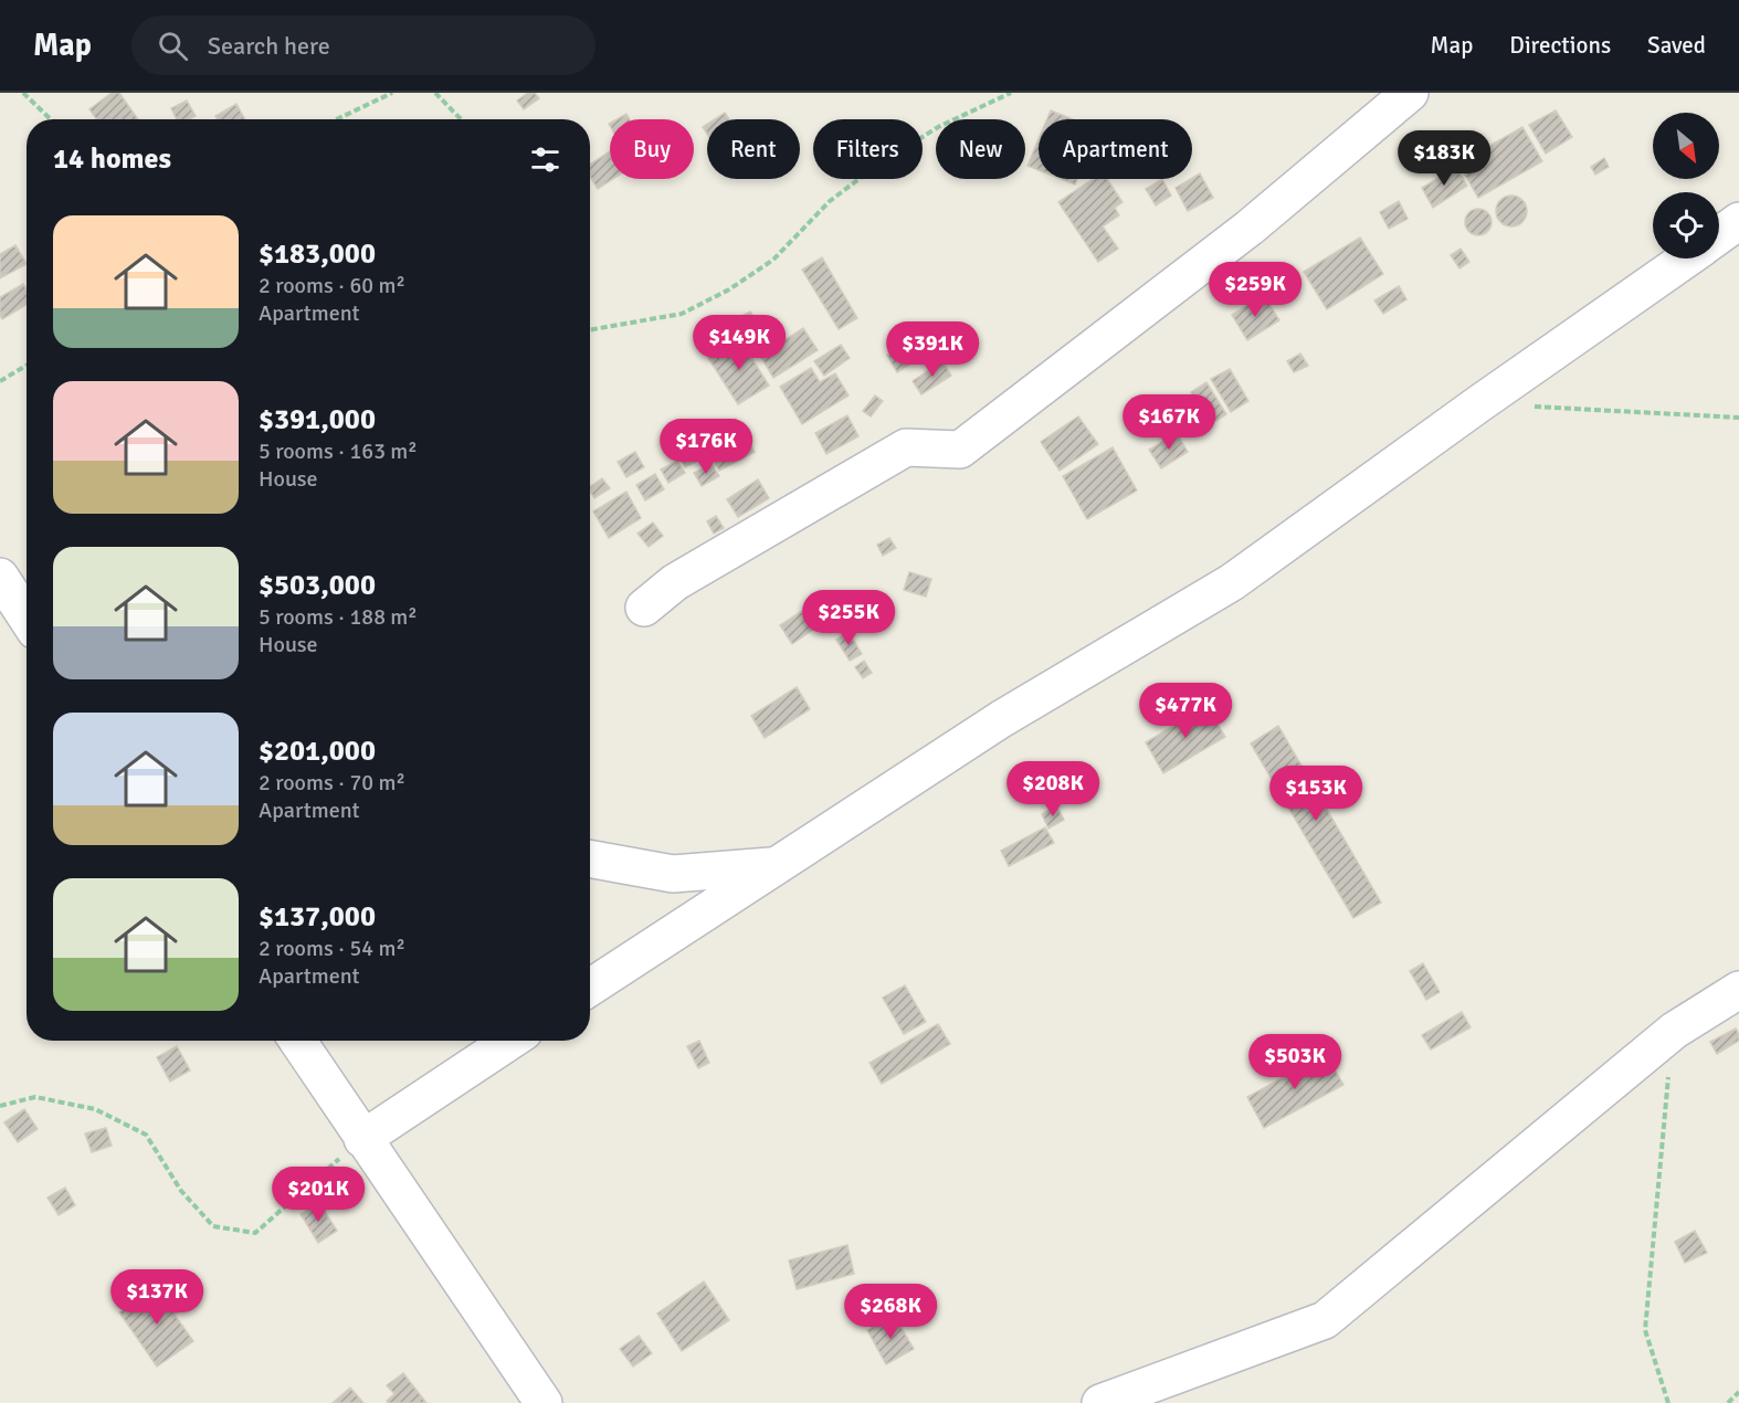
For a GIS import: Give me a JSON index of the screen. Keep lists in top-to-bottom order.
{
  "north": "bottom right",
  "page": {
    "header": "Map",
    "search": "Search here",
    "nav": ["Map", "Directions", "Saved"],
    "chip": [
      "Buy",
      "Rent",
      "Filters",
      "New",
      "Apartment"
    ],
    "heading": "14 homes",
    "price": [
      "$183K",
      "$259K",
      "$149K",
      "$391K",
      "$167K",
      "$176K",
      "$255K",
      "$477K",
      "$208K",
      "$153K",
      "$503K",
      "$201K",
      "$137K",
      "$268K"
    ],
    "list": [
      {
        "name": "$183,000",
        "note": "2 rooms · 60 m² · Apartment"
      },
      {
        "name": "$391,000",
        "note": "5 rooms · 163 m² · House"
      },
      {
        "name": "$503,000",
        "note": "5 rooms · 188 m² · House"
      },
      {
        "name": "$201,000",
        "note": "2 rooms · 70 m² · Apartment"
      },
      {
        "name": "$137,000",
        "note": "2 rooms · 54 m² · Apartment"
      }
    ]
  }
}
